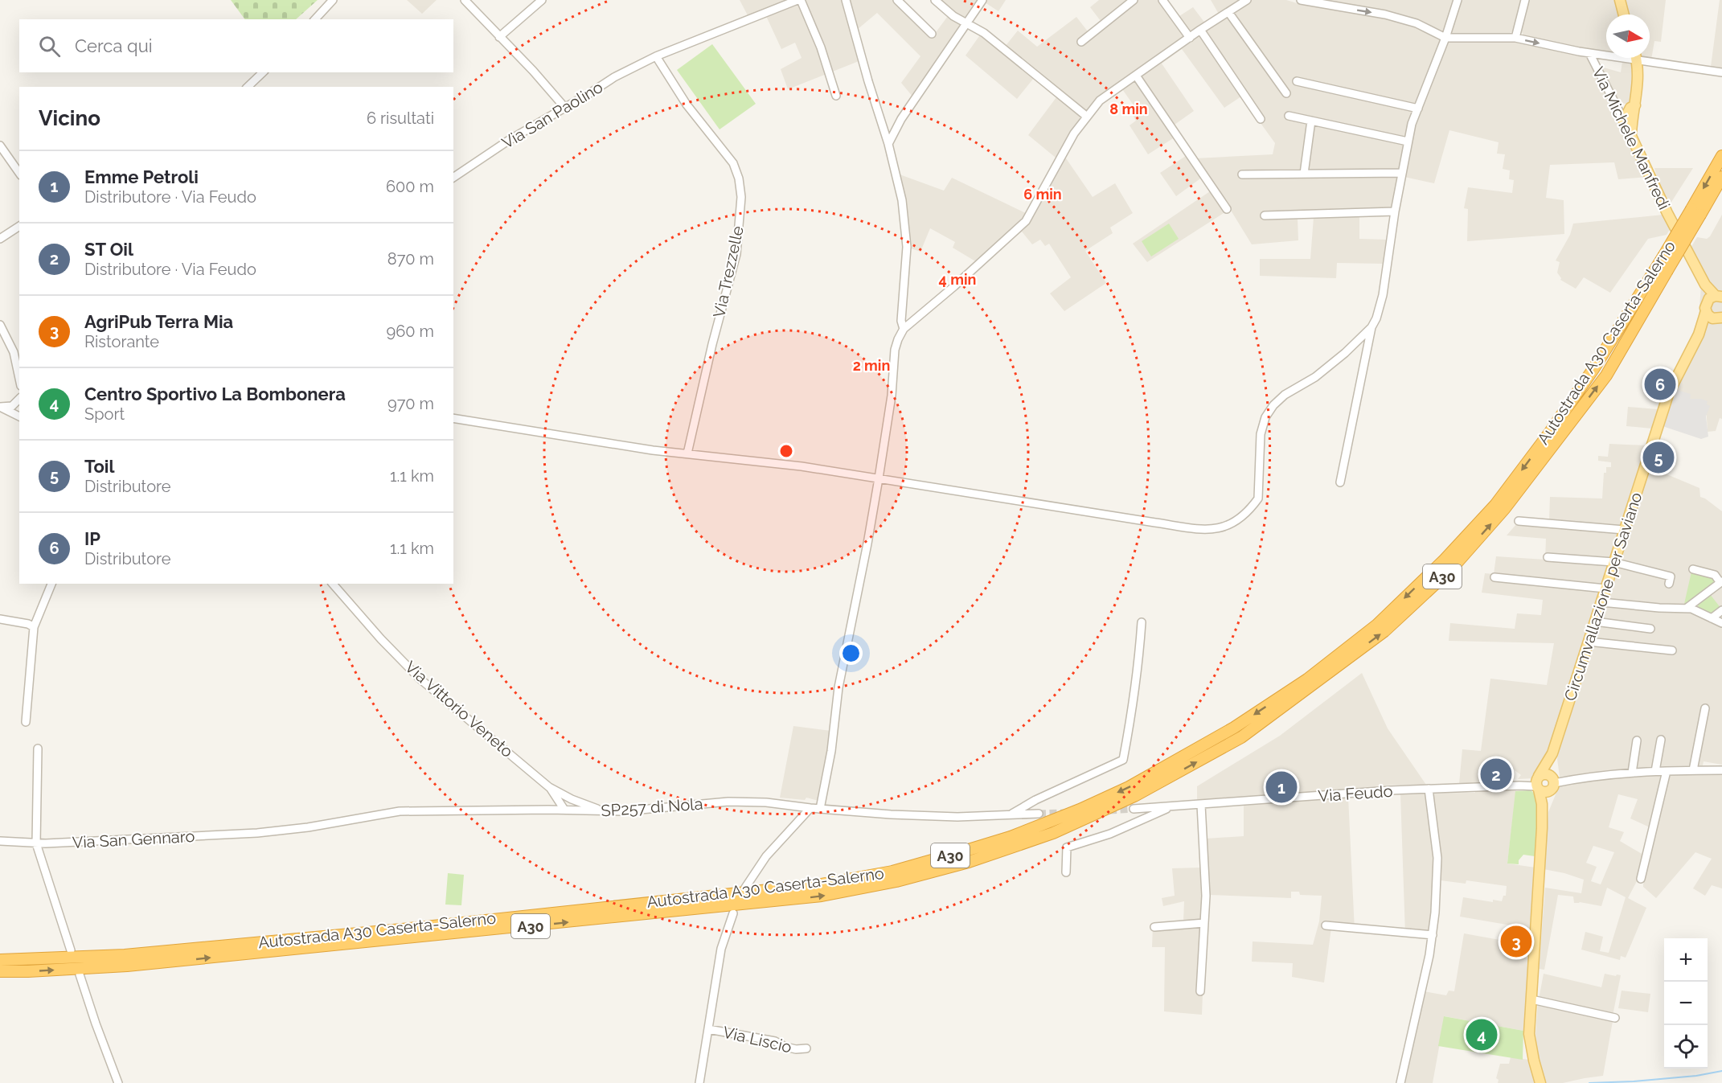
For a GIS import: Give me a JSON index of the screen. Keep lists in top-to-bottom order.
{
  "streets": {
    "highway": ["Autostrada A30 Caserta-Salerno", "A30"],
    "main road": ["Via Michele Manfredi", "Circumvallazione per Saviano"],
    "street": [
      "Via San Paolino",
      "Via Trezzelle",
      "Via Vittorio Veneto",
      "Via Feudo",
      "SP257 di Nola",
      "Via San Gennaro",
      "Via Liscio"
    ]
  },
  "crossings": [
    ["Via San Paolino", "Via Trezzelle"],
    ["Via Michele Manfredi", "Circumvallazione per Saviano"],
    ["Circumvallazione per Saviano", "Via Feudo"],
    ["Via Vittorio Veneto", "SP257 di Nola"],
    ["SP257 di Nola", "Via San Gennaro"]
  ],
  "north": "right",
  "page": {
    "search": "Cerca qui",
    "heading": ["Vicino", "6 risultati"],
    "list": [
      {
        "mark": "1",
        "name": "Emme Petroli",
        "note": "Distributore · Via Feudo",
        "value": "600 m"
      },
      {
        "mark": "2",
        "name": "ST Oil",
        "note": "Distributore · Via Feudo",
        "value": "870 m"
      },
      {
        "mark": "3",
        "name": "AgriPub Terra Mia",
        "note": "Ristorante",
        "value": "960 m"
      },
      {
        "mark": "4",
        "name": "Centro Sportivo La Bombonera",
        "note": "Sport",
        "value": "970 m"
      },
      {
        "mark": "5",
        "name": "Toil",
        "note": "Distributore",
        "value": "1.1 km"
      },
      {
        "mark": "6",
        "name": "IP",
        "note": "Distributore",
        "value": "1.1 km"
      }
    ],
    "pins": [
      "6",
      "5",
      "2",
      "1",
      "3",
      "4"
    ],
    "map_buttons": ["+", "−"]
  },
  "rings": [
    "8 min",
    "6 min",
    "4 min",
    "2 min"
  ]
}
